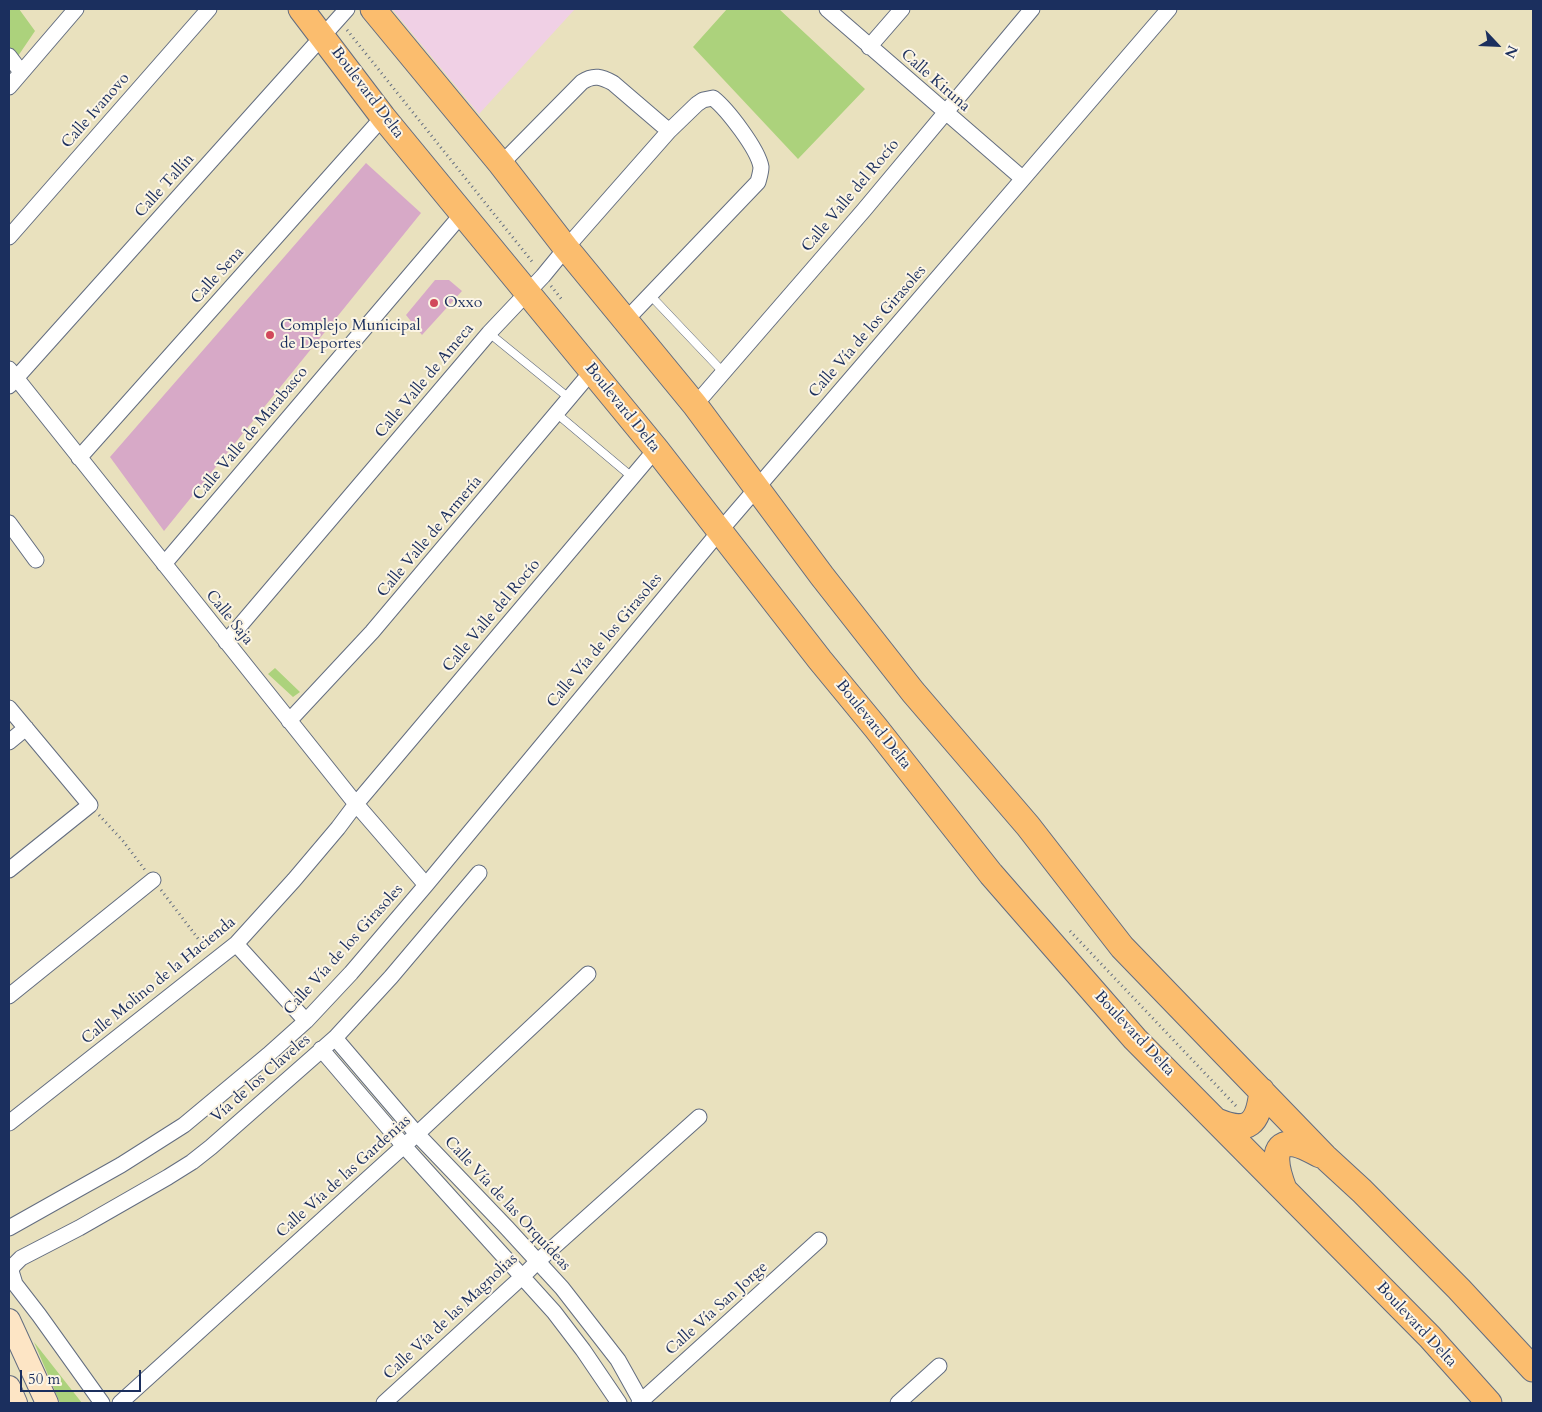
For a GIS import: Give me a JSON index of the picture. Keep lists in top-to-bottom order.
{
  "streets": {
    "main road": ["Boulevard Delta"],
    "street": [
      "Calle Kiruna",
      "Calle Ivanovo",
      "Calle Tallín",
      "Calle Valle del Rocío",
      "Calle Sena",
      "Calle Vía de los Girasoles",
      "Calle Valle de Ameca",
      "Calle Valle de Marabasco",
      "Calle Valle de Armería",
      "Calle Saja",
      "Calle Molino de la Hacienda",
      "Vía de los Claveles",
      "Calle Vía de las Gardenias",
      "Calle Vía de las Orquídeas",
      "Calle Vía San Jorge",
      "Calle Vía de las Magnolias"
    ]
  },
  "crossings": [
    ["Calle Kiruna", "Calle Valle del Rocío"],
    ["Calle Kiruna", "Calle Vía de los Girasoles"],
    ["Boulevard Delta", "Calle Tallín"],
    ["Boulevard Delta", "Calle Valle del Rocío"],
    ["Boulevard Delta", "Calle Sena"],
    ["Boulevard Delta", "Calle Vía de los Girasoles"],
    ["Boulevard Delta", "Calle Valle de Ameca"],
    ["Boulevard Delta", "Calle Valle de Marabasco"],
    ["Boulevard Delta", "Calle Valle de Armería"],
    ["Calle Tallín", "Calle Saja"],
    ["Calle Valle del Rocío", "Calle Saja"],
    ["Calle Valle del Rocío", "Calle Molino de la Hacienda"],
    ["Calle Sena", "Calle Saja"],
    ["Calle Vía de los Girasoles", "Calle Saja"],
    ["Calle Valle de Ameca", "Calle Saja"],
    ["Calle Valle de Marabasco", "Calle Saja"],
    ["Calle Valle de Armería", "Calle Saja"],
    ["Calle Saja", "Calle Molino de la Hacienda"],
    ["Vía de los Claveles", "Calle Vía de las Orquídeas"],
    ["Calle Vía de las Gardenias", "Calle Vía de las Orquídeas"],
    ["Calle Vía de las Orquídeas", "Calle Vía San Jorge"],
    ["Calle Vía de las Orquídeas", "Calle Vía de las Magnolias"]
  ],
  "places": ["Oxxo", "Complejo Municipal de Deportes"],
  "scale_bar": "50 m",
  "north": "bottom right"
}
